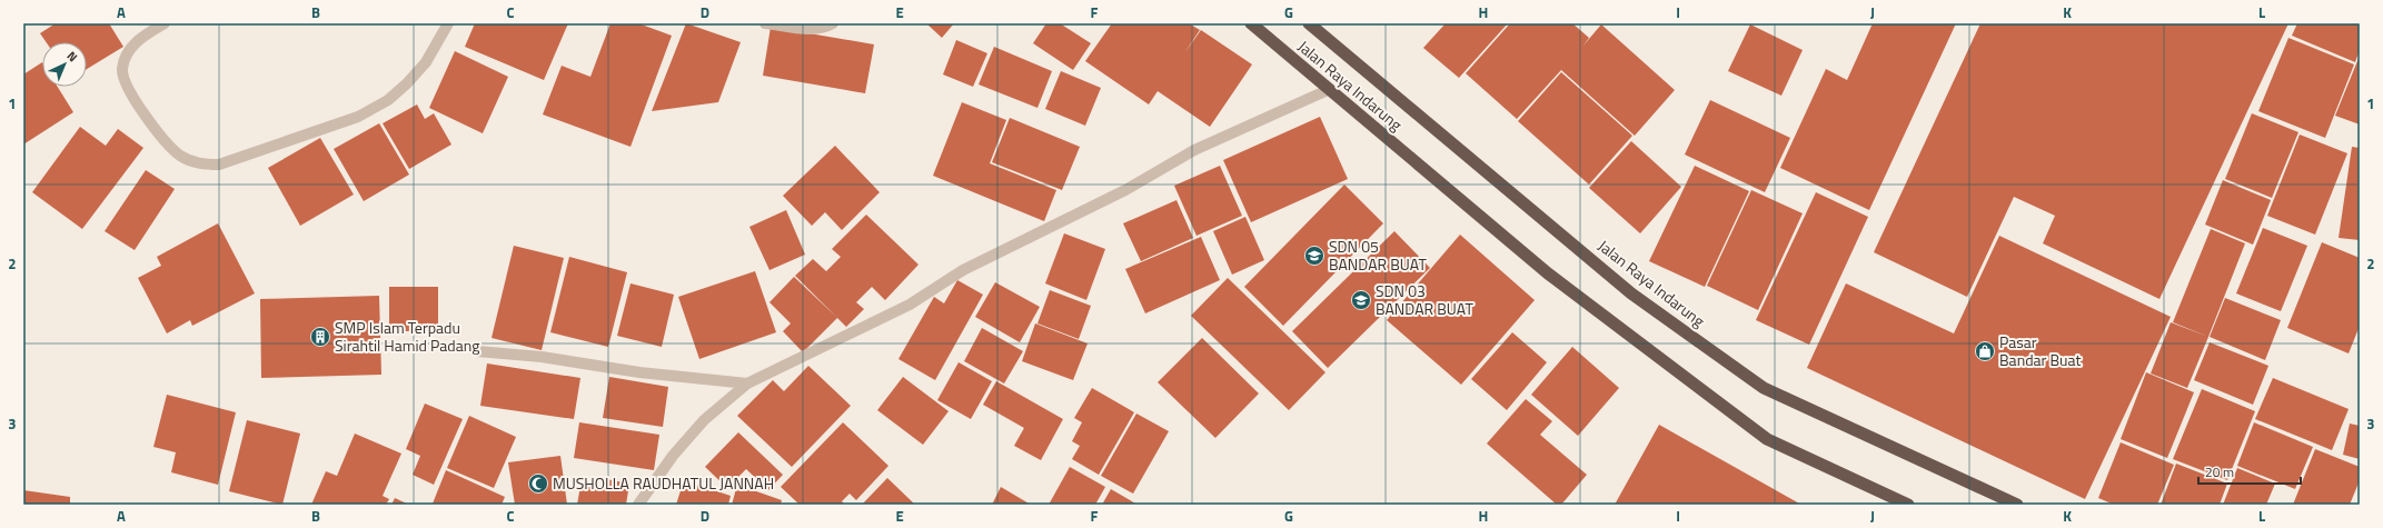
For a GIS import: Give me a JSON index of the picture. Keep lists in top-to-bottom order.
{
  "streets": {
    "highway": ["Jalan Raya Indarung"]
  },
  "places": {
    "school or university": ["SDN 05 BANDAR BUAT", "SDN 03 BANDAR BUAT"],
    "building": ["SMP Islam Terpadu Sirahtil Hamid Padang"],
    "shop": ["Pasar Bandar Buat"],
    "mosque": ["MUSHOLLA RAUDHATUL JANNAH"]
  },
  "scale_bar": "20 m",
  "north": "top right",
  "grid": {
    "columns": [
      "A",
      "B",
      "C",
      "D",
      "E",
      "F",
      "G",
      "H",
      "I",
      "J",
      "K",
      "L"
    ],
    "rows": ["1", "2", "3"]
  }
}
